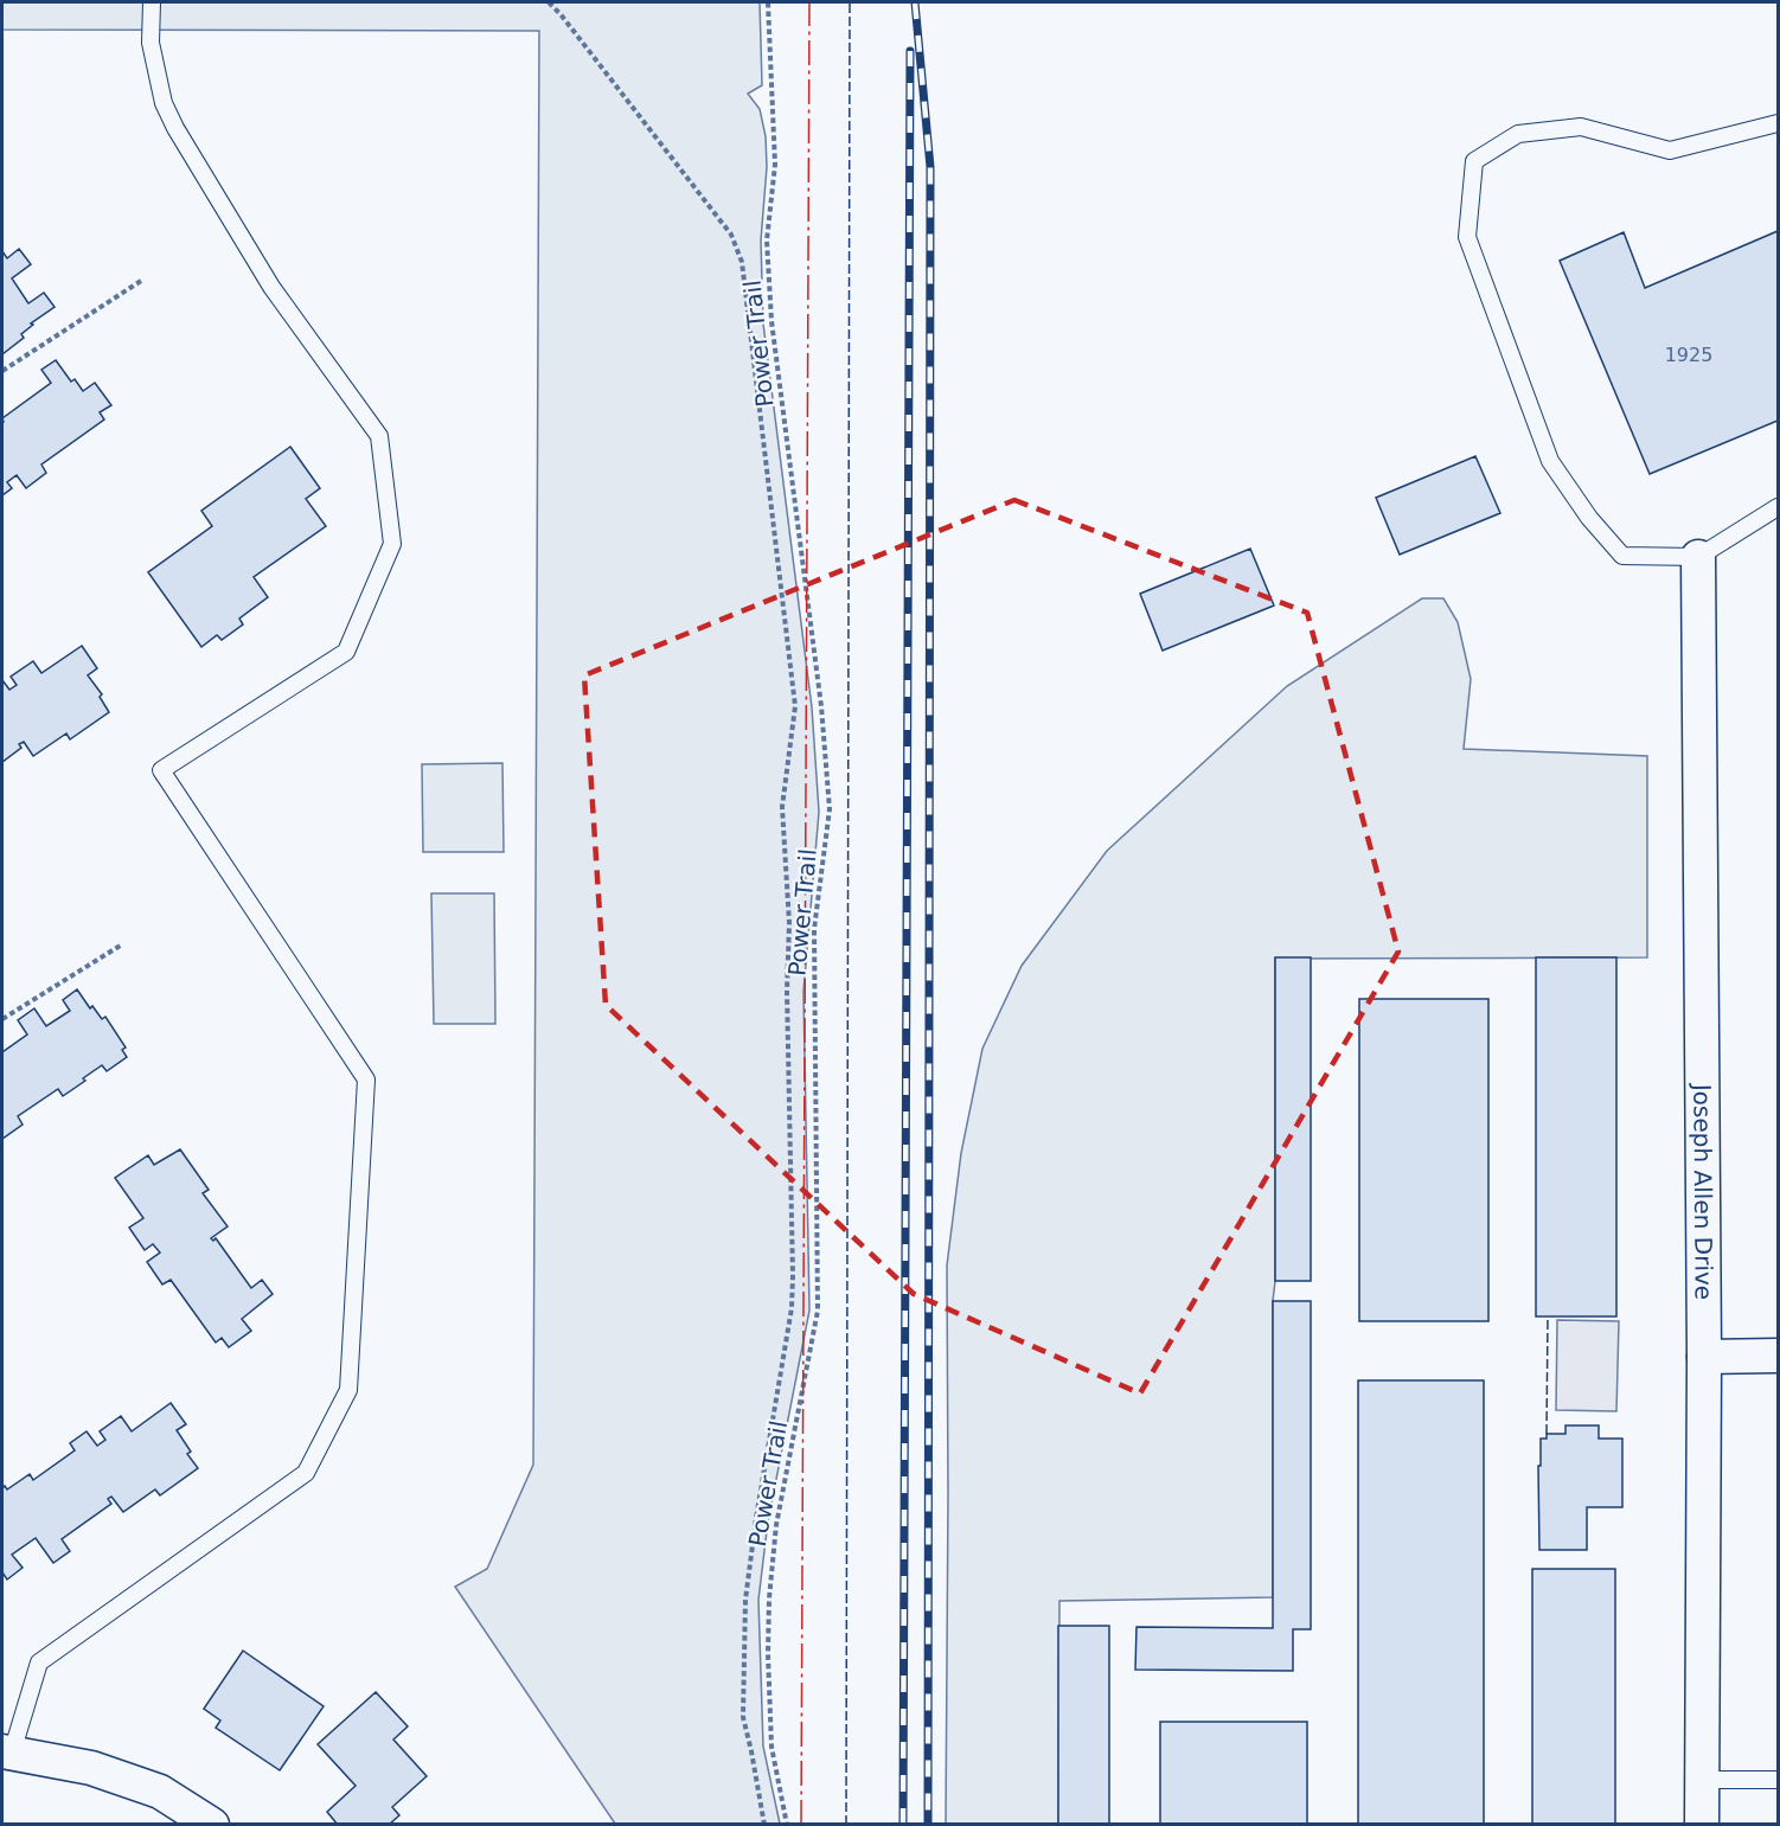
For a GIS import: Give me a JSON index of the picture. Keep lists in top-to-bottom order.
{
  "streets": {
    "street": ["Joseph Allen Drive"],
    "path": ["Power Trail"]
  },
  "house_numbers": ["1925"]
}
